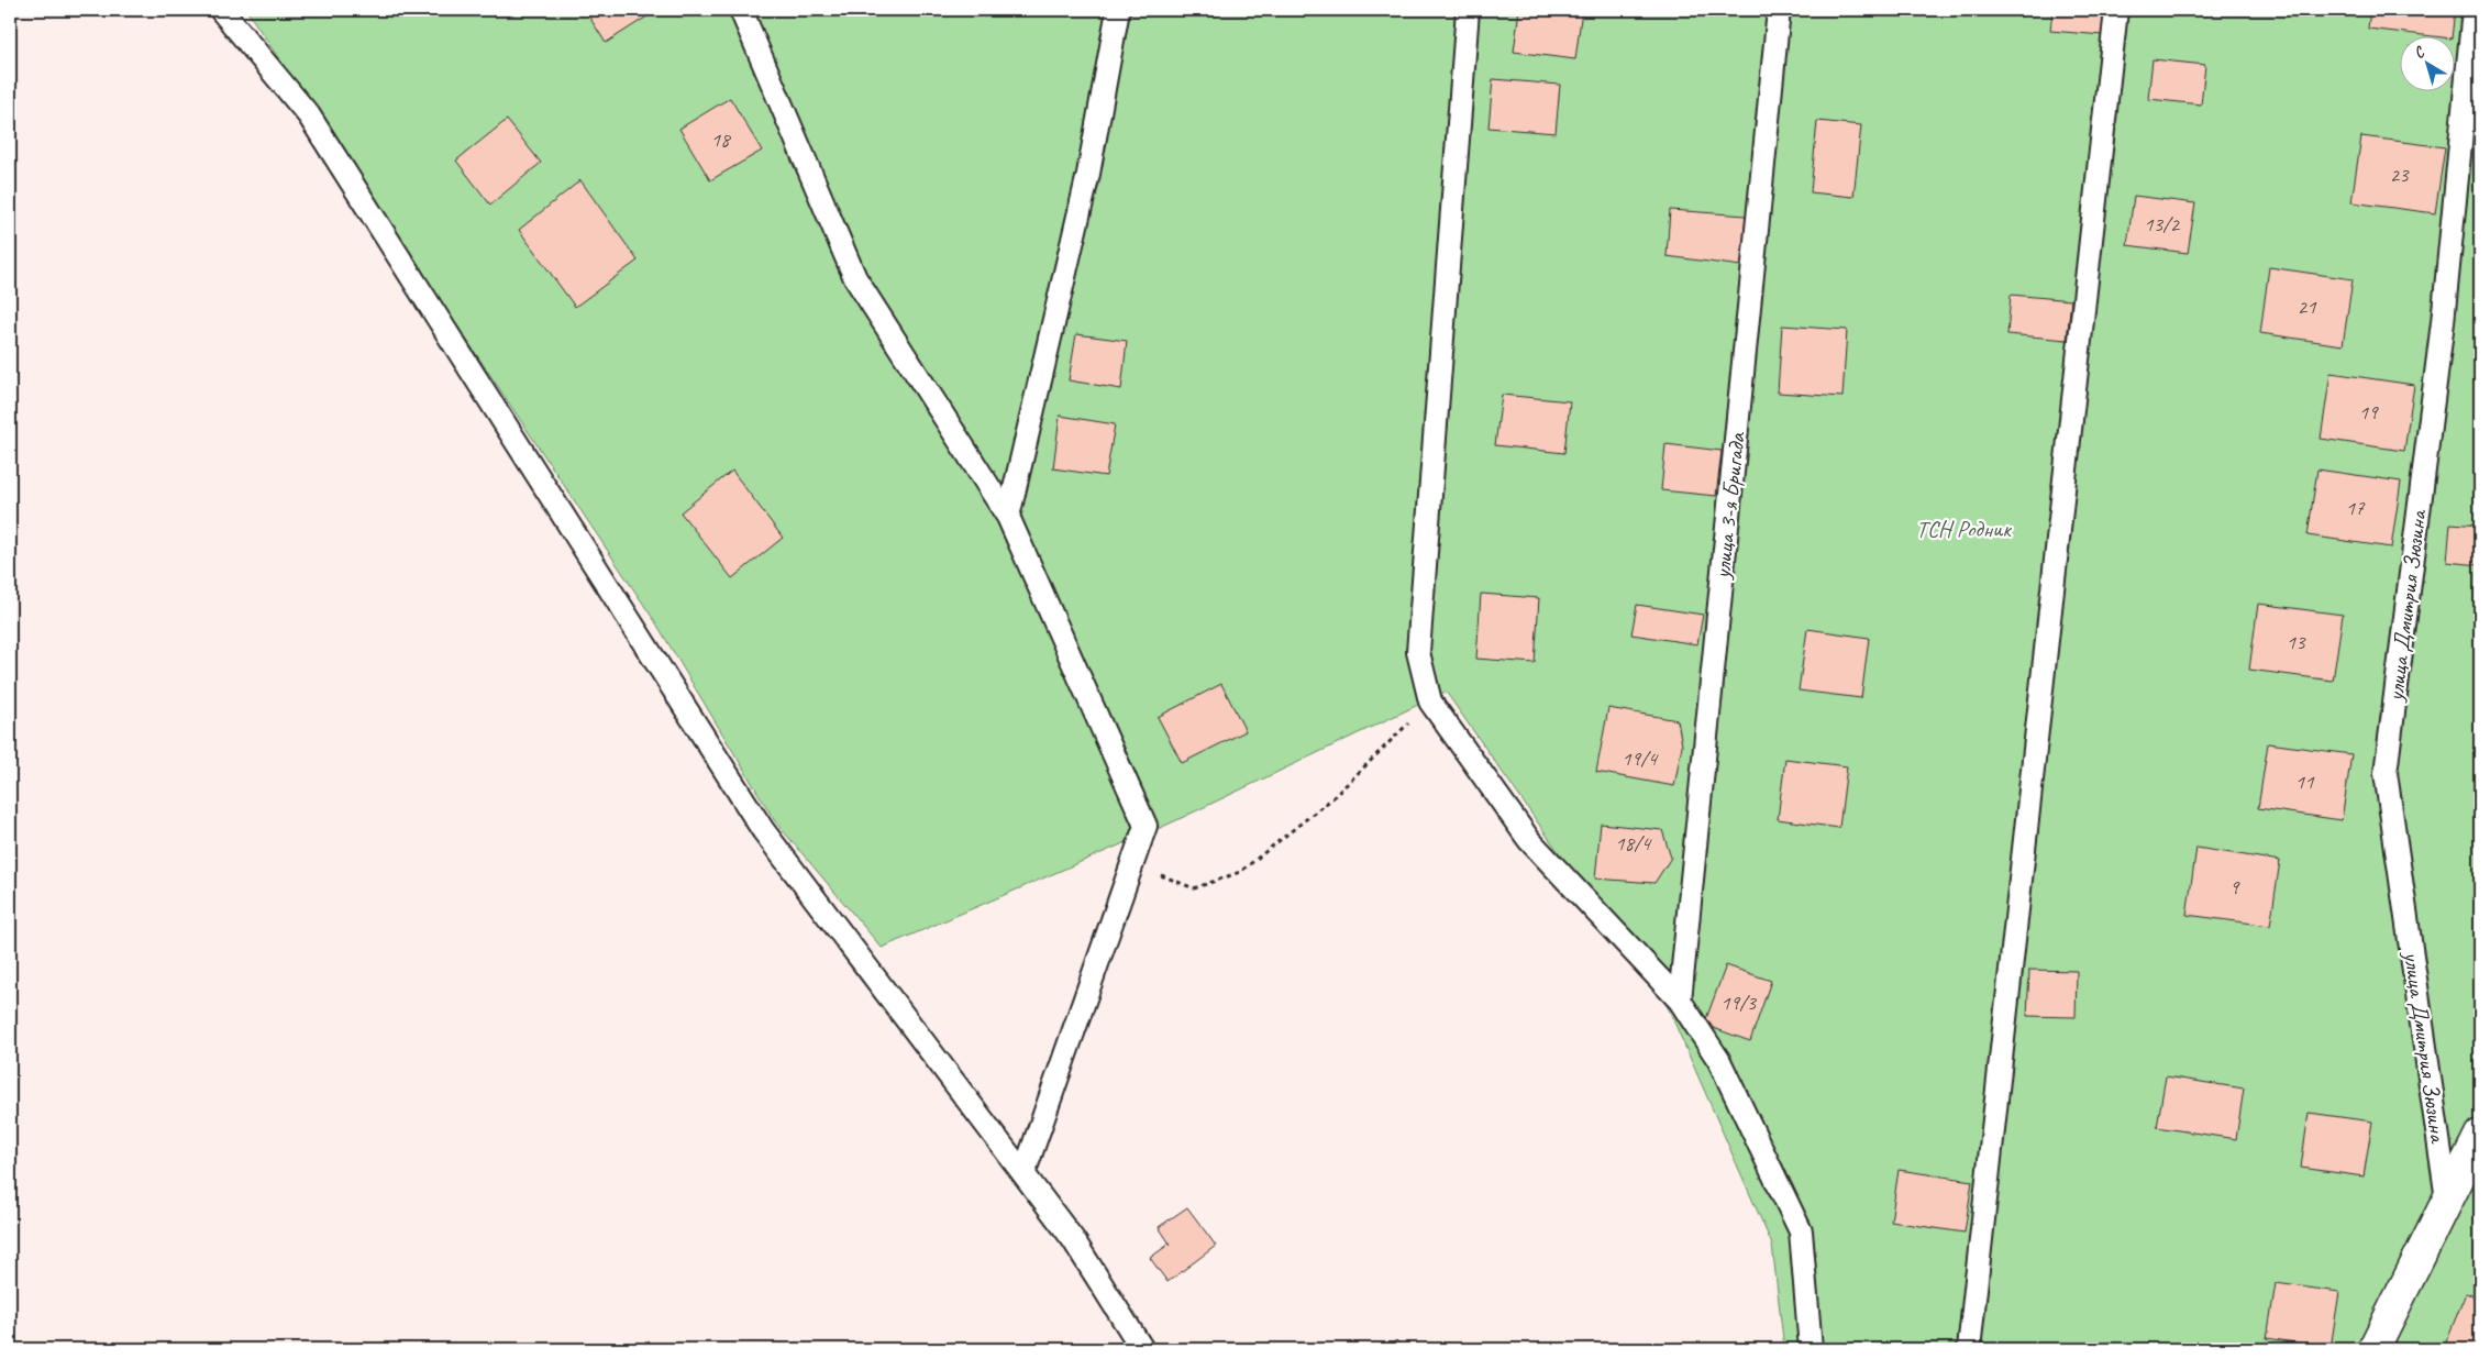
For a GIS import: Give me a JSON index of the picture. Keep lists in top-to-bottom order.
{
  "streets": {
    "lane": ["улица 3-я Бригада", "улица Дмитрия Зюзина"]
  },
  "parks": ["ТСН Родник"],
  "house_numbers": [
    "18",
    "23",
    "13/2",
    "21",
    "19",
    "17",
    "13",
    "19/4",
    "11",
    "18/4",
    "9",
    "19/3"
  ],
  "north": "top left"
}
